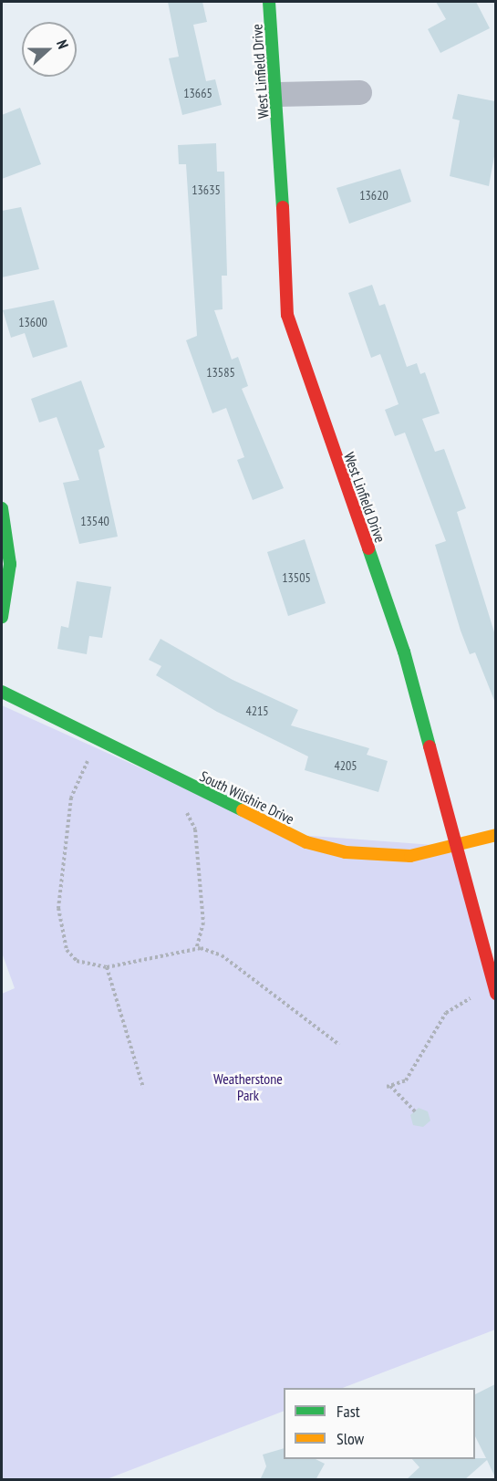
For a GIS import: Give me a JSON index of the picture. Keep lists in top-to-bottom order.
{
  "streets": {
    "street": ["West Linfield Drive", "South Wilshire Drive"]
  },
  "crossings": [
    ["West Linfield Drive", "South Wilshire Drive"]
  ],
  "parks": ["Weatherstone Park"],
  "house_numbers": [
    "13665",
    "13635",
    "13620",
    "13600",
    "13585",
    "13540",
    "13505",
    "4215",
    "4205"
  ],
  "legend": ["Fast", "Slow"],
  "north": "right"
}
